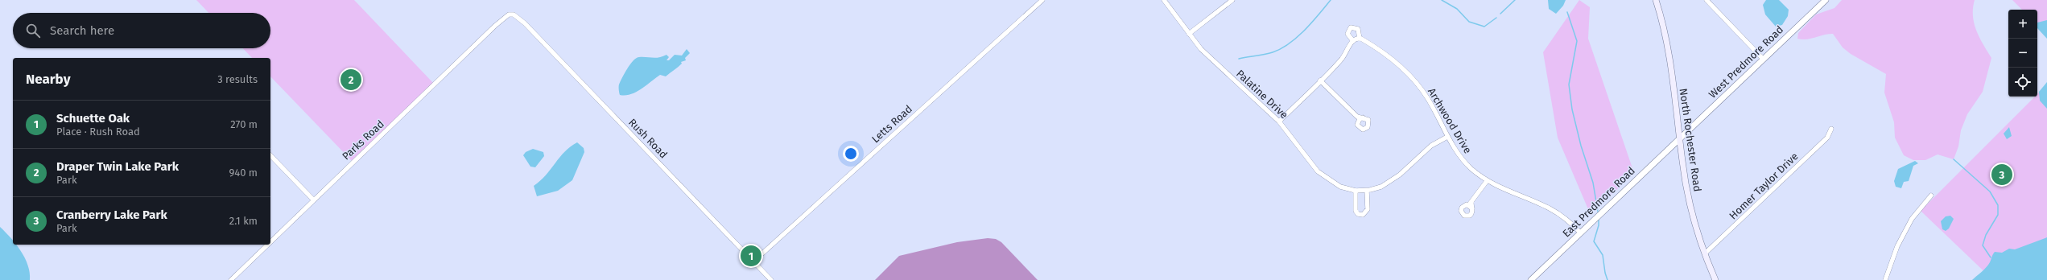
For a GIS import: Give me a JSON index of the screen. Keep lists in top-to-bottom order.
{
  "streets": {
    "main road": ["North Rochester Road"],
    "street": [
      "West Predmore Road",
      "Palatine Drive",
      "Archwood Drive",
      "Letts Road",
      "Rush Road",
      "Parks Road",
      "Homer Taylor Drive",
      "East Predmore Road"
    ]
  },
  "crossings": [
    ["West Predmore Road", "North Rochester Road"],
    ["West Predmore Road", "East Predmore Road"],
    ["Palatine Drive", "Archwood Drive"],
    ["Archwood Drive", "East Predmore Road"],
    ["Letts Road", "Rush Road"],
    ["Rush Road", "Parks Road"],
    ["North Rochester Road", "Homer Taylor Drive"],
    ["North Rochester Road", "East Predmore Road"]
  ],
  "page": {
    "map_buttons": ["+", "−"],
    "search": "Search here",
    "heading": ["Nearby", "3 results"],
    "pins": ["2", "3", "1"],
    "list": [
      {
        "mark": "1",
        "name": "Schuette Oak",
        "note": "Place · Rush Road",
        "value": "270 m"
      },
      {
        "mark": "2",
        "name": "Draper Twin Lake Park",
        "note": "Park",
        "value": "940 m"
      },
      {
        "mark": "3",
        "name": "Cranberry Lake Park",
        "note": "Park",
        "value": "2.1 km"
      }
    ]
  }
}
